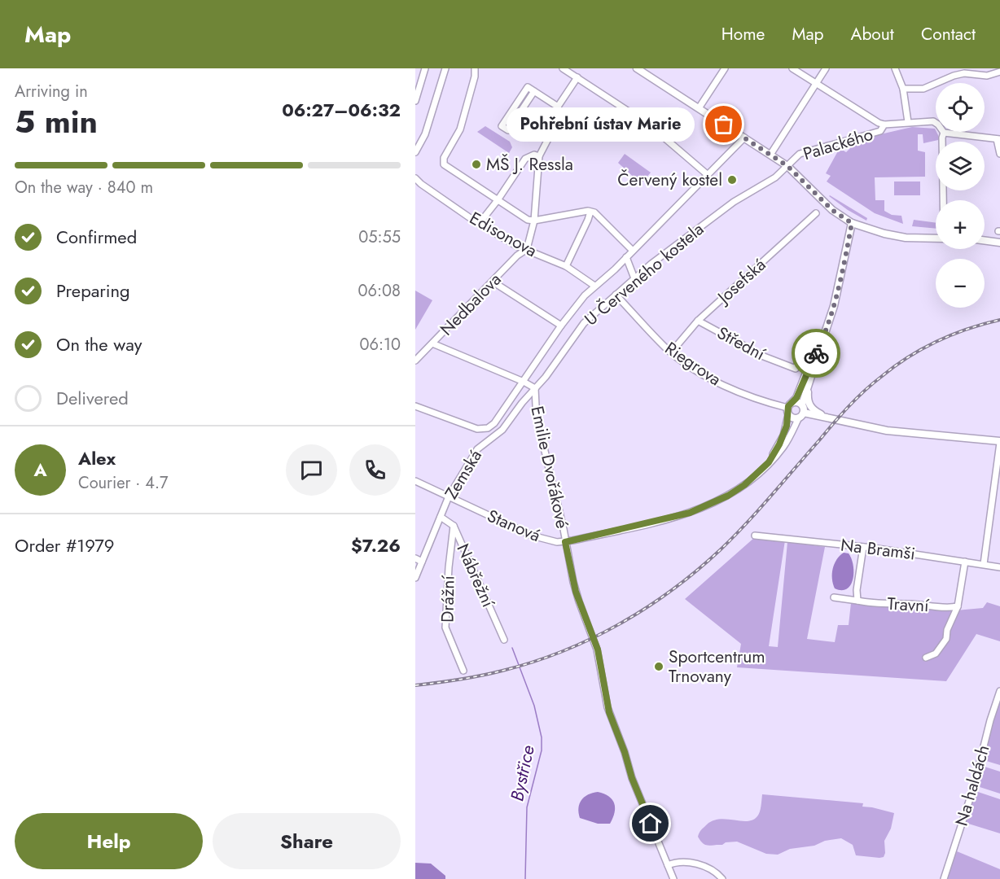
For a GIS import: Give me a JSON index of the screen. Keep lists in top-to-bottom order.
{
  "streets": {
    "street": [
      "Palackého",
      "Edisonova",
      "U Červeného kostela",
      "Josefská",
      "Nedbalova",
      "Střední",
      "Riegrova",
      "Emilie Dvořákové",
      "Zemská",
      "Stanová",
      "Na Bramši",
      "Nábřežní",
      "Drážní",
      "Travní",
      "Na haldách"
    ]
  },
  "crossings": [
    ["Palackého", "U Červeného kostela"],
    ["Edisonova", "U Červeného kostela"],
    ["Edisonova", "Nedbalova"],
    ["U Červeného kostela", "Riegrova"],
    ["U Červeného kostela", "Emilie Dvořákové"],
    ["U Červeného kostela", "Zemská"],
    ["Josefská", "Střední"],
    ["Josefská", "Riegrova"],
    ["Riegrova", "Stanová"],
    ["Emilie Dvořákové", "Zemská"],
    ["Emilie Dvořákové", "Stanová"],
    ["Zemská", "Stanová"],
    ["Zemská", "Nábřežní"],
    ["Nábřežní", "Drážní"]
  ],
  "water": ["Bystřice"],
  "places": [
    "Pohřební ústav Marie",
    "MŠ J. Ressla",
    "Červený kostel",
    "Sportcentrum Trnovany"
  ],
  "page": {
    "header": "Map",
    "nav": [
      "Home",
      "Map",
      "About",
      "Contact"
    ],
    "heading": ["5 min", "Arriving in", "06:27–06:32"],
    "panel": [
      "Alex",
      "Courier · 4.7",
      "Order #1979",
      "$7.26"
    ],
    "map_buttons": ["+", "−"],
    "bubble": "Pohřební ústav Marie",
    "bar": "On the way · 840 m",
    "list": [
      ["Confirmed", "05:55"],
      ["Preparing", "06:08"],
      ["On the way", "06:10"],
      "Delivered"
    ],
    "round": "A",
    "buttons": ["Help", "Share"]
  }
}
